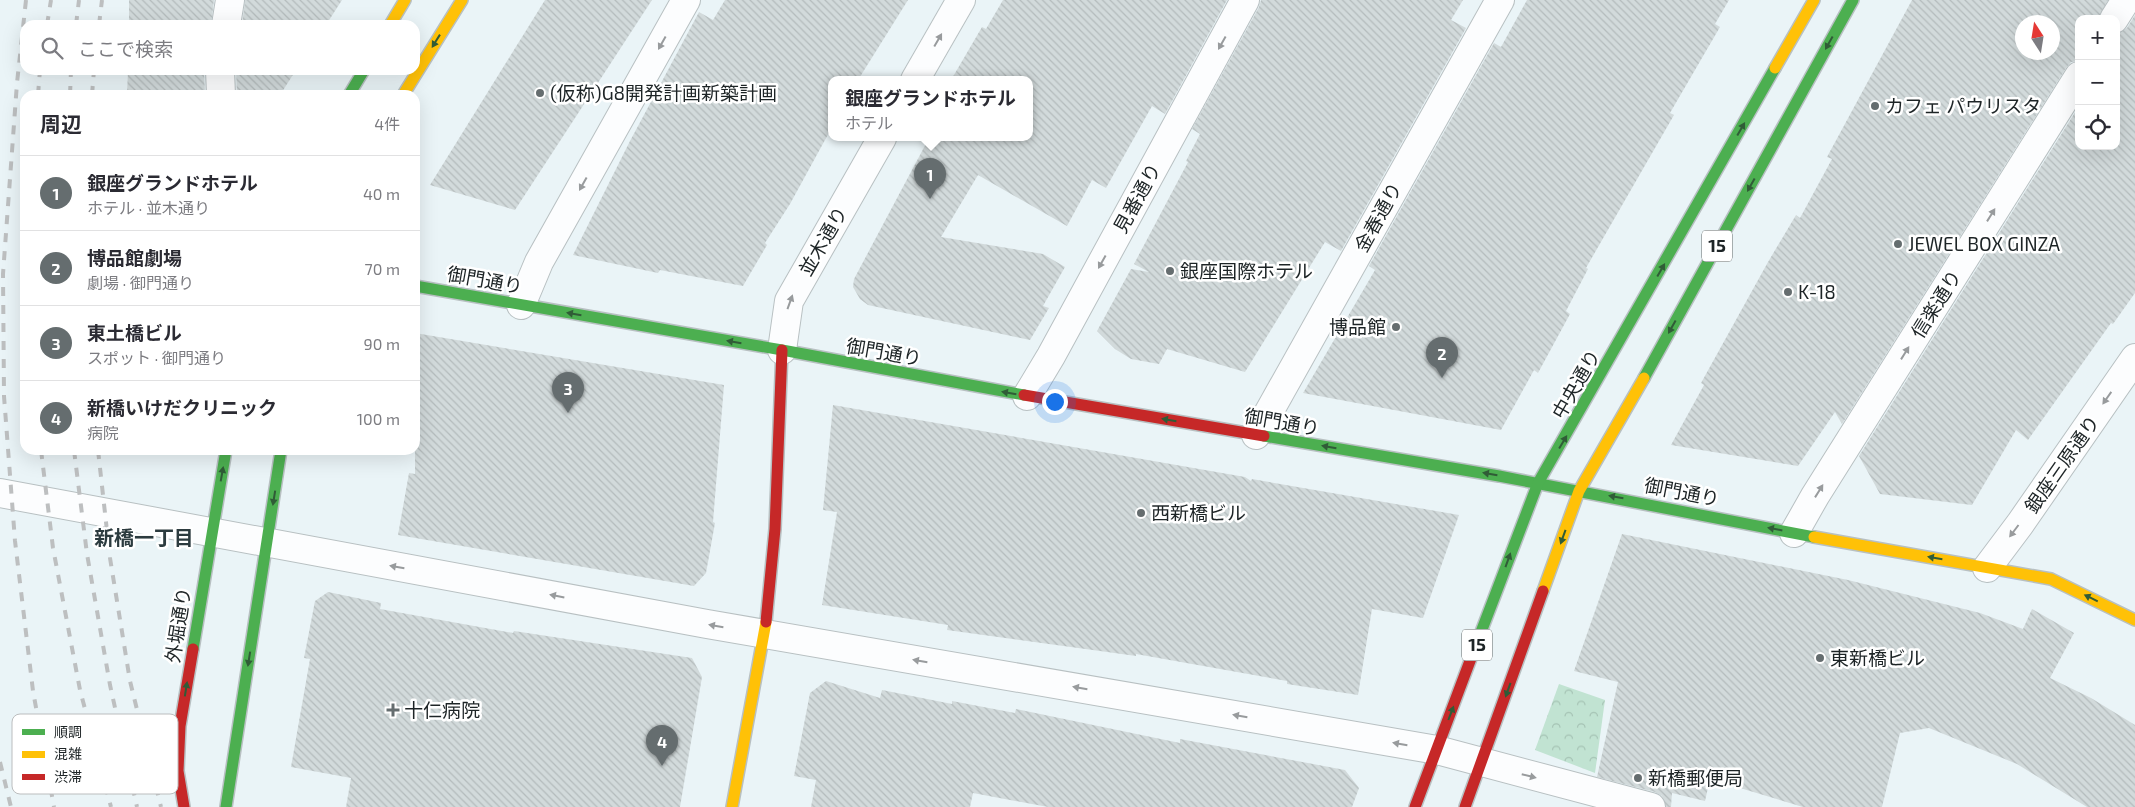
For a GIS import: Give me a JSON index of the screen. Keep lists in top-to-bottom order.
{
  "streets": {
    "main road": [
      "15",
      "御門通り",
      "中央通り",
      "外堀通り"
    ],
    "street": [
      "見番通り",
      "金春通り",
      "並木通り",
      "信楽通り",
      "銀座三原通り"
    ]
  },
  "crossings": [
    ["見番通り", "御門通り"],
    ["金春通り", "御門通り"],
    ["並木通り", "御門通り"],
    ["15", "御門通り"],
    ["御門通り", "信楽通り"],
    ["御門通り", "中央通り"],
    ["御門通り", "銀座三原通り"]
  ],
  "one_way": [
    "見番通り",
    "御門通り",
    "信楽通り",
    "銀座三原通り"
  ],
  "districts": ["新橋一丁目"],
  "places": {
    "other": [
      "(仮称)G8開発計画新築計画",
      "カフェ パウリスタ",
      "JEWEL BOX GINZA",
      "銀座国際ホテル",
      "K-18",
      "博品館",
      "西新橋ビル",
      "東新橋ビル",
      "新橋郵便局"
    ],
    "health": ["十仁病院"]
  },
  "legend": ["順調", "混雑", "渋滞"],
  "north": "top",
  "page": {
    "map_buttons": ["+", "−"],
    "search": "ここで検索",
    "popup": ["銀座グランドホテル", "ホテル"],
    "heading": ["周辺", "4件"],
    "list": [
      {
        "mark": "1",
        "name": "銀座グランドホテル",
        "note": "ホテル · 並木通り",
        "value": "40 m"
      },
      {
        "mark": "2",
        "name": "博品館劇場",
        "note": "劇場 · 御門通り",
        "value": "70 m"
      },
      {
        "mark": "3",
        "name": "東土橋ビル",
        "note": "スポット · 御門通り",
        "value": "90 m"
      },
      {
        "mark": "4",
        "name": "新橋いけだクリニック",
        "note": "病院",
        "value": "100 m"
      }
    ],
    "pins": [
      "1",
      "2",
      "3",
      "4"
    ]
  }
}
